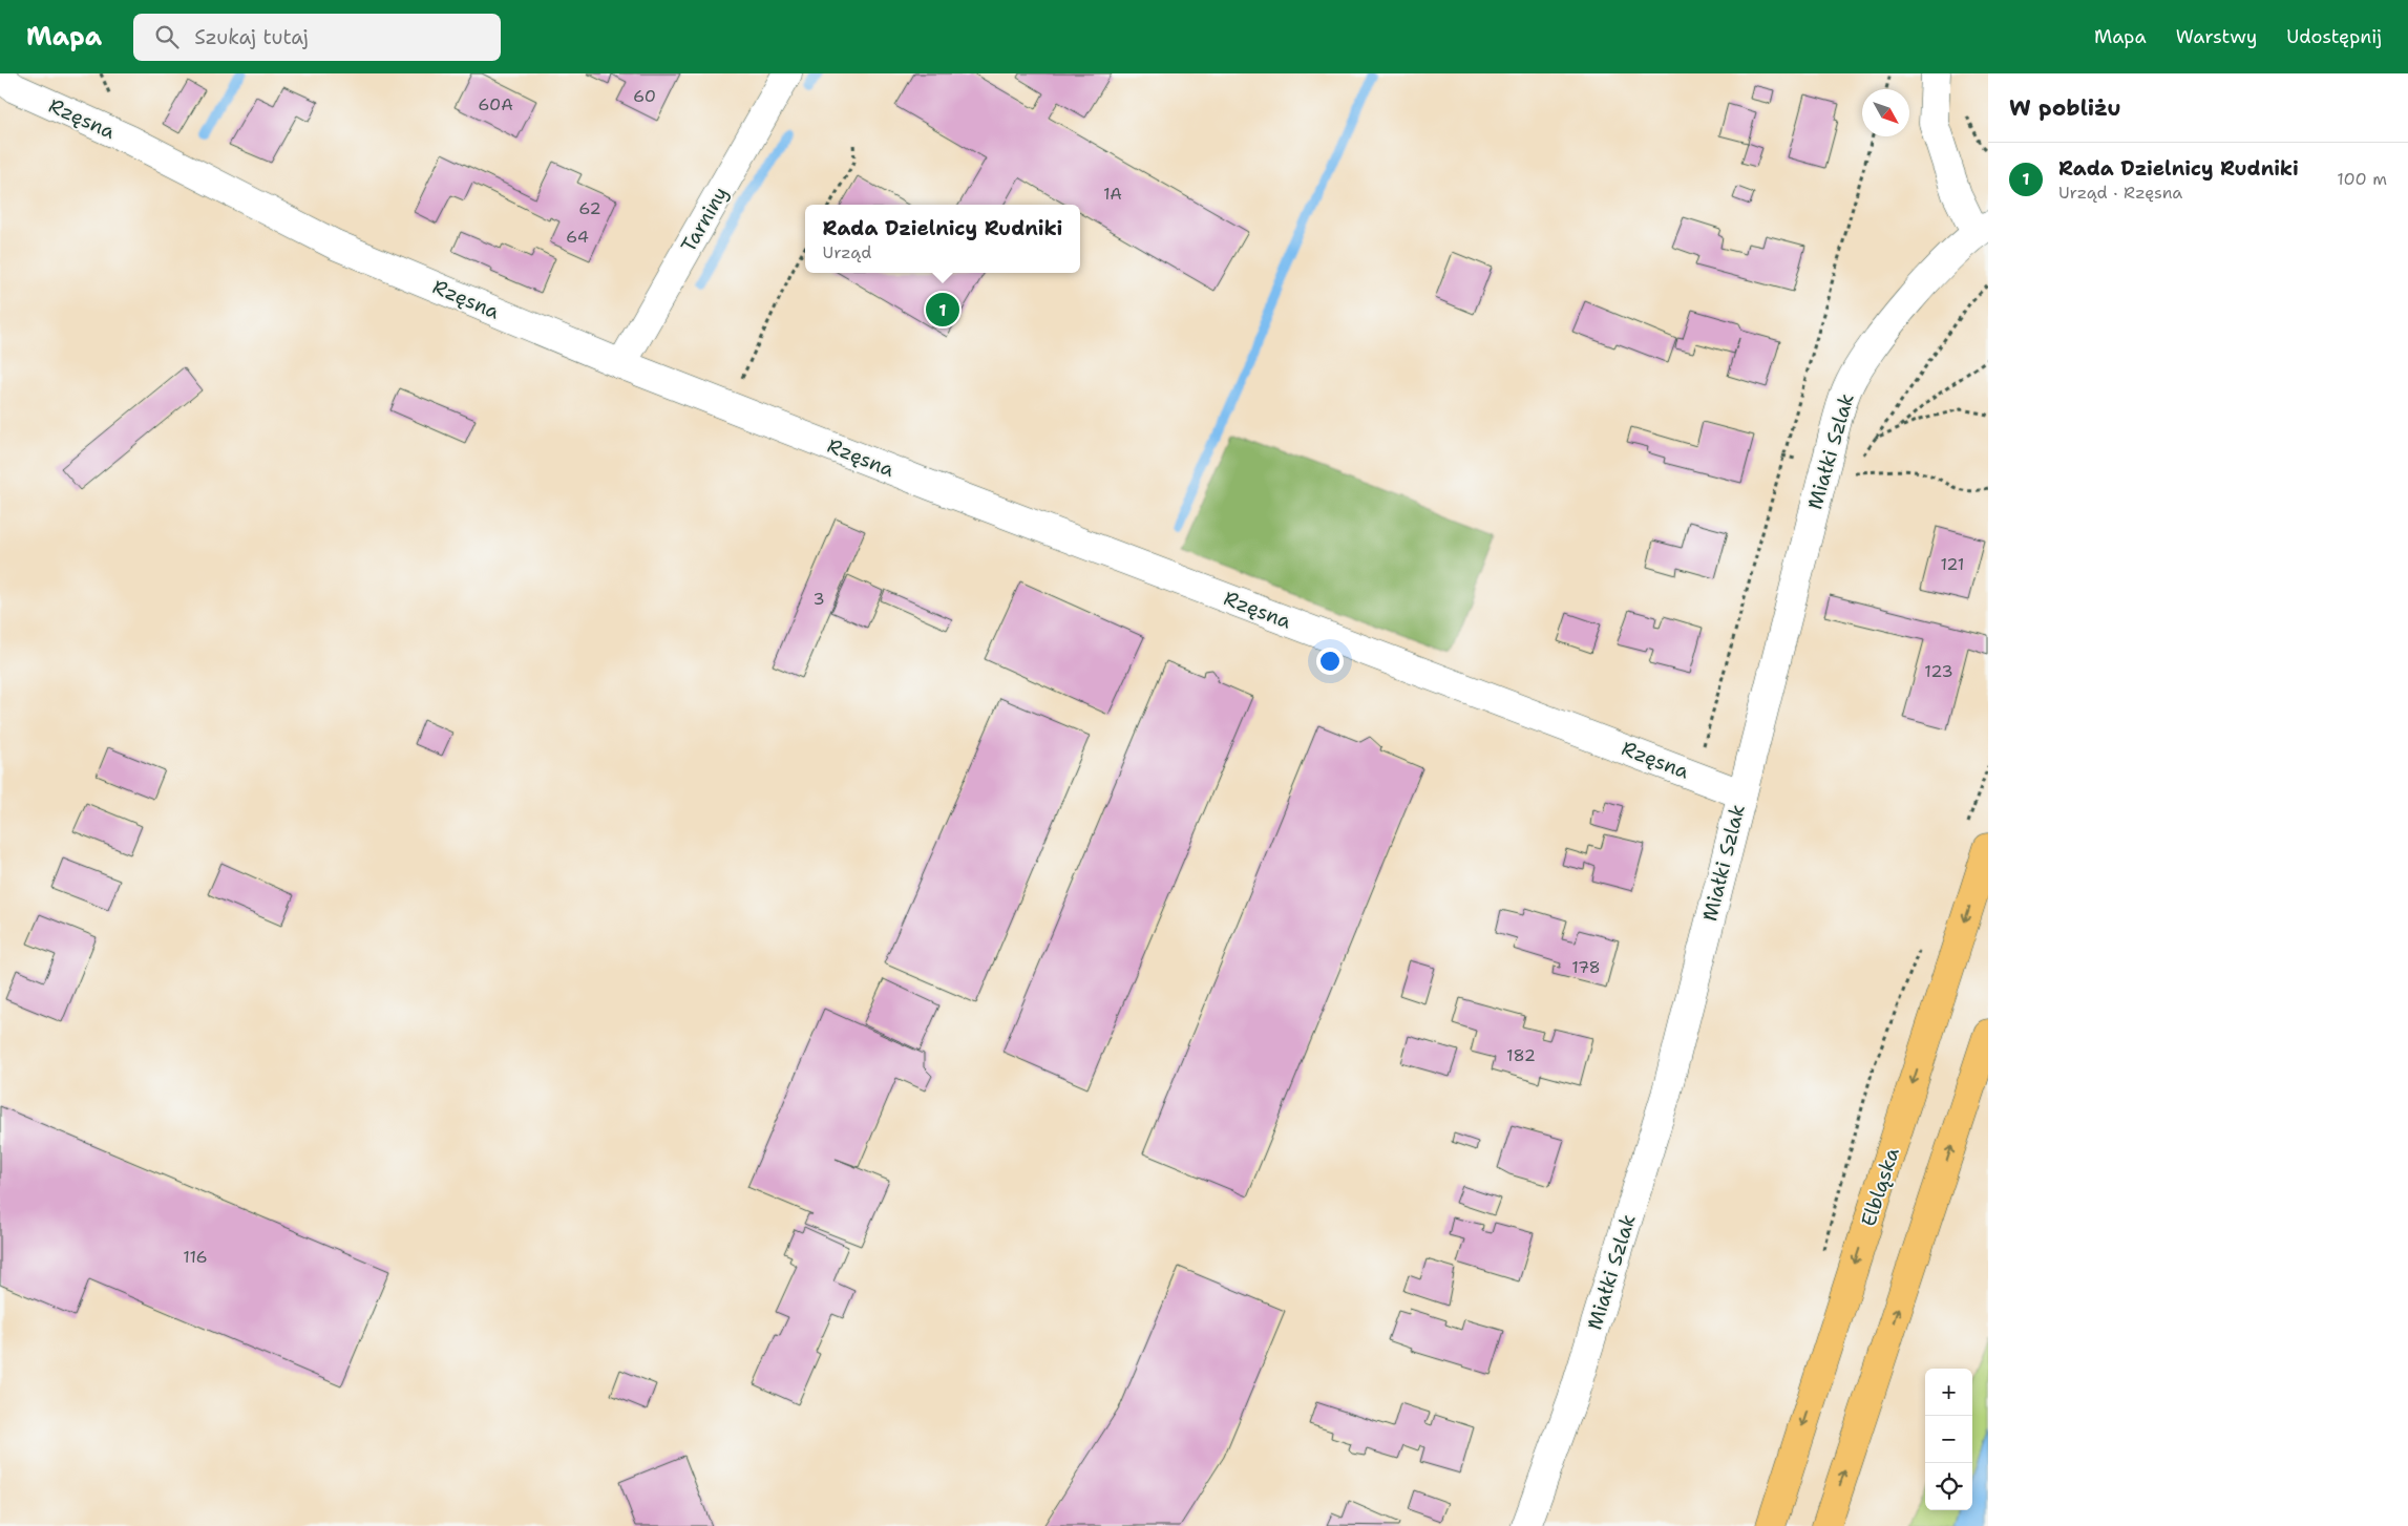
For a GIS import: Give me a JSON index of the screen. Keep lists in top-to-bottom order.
{
  "streets": {
    "main road": ["Elbląska"],
    "street": ["Rzęsna", "Tarniny", "Miałki Szlak"]
  },
  "crossings": [
    ["Rzęsna", "Tarniny"],
    ["Rzęsna", "Miałki Szlak"]
  ],
  "house_numbers": [
    "60",
    "60A",
    "1A",
    "62",
    "64",
    "121",
    "3",
    "123",
    "178",
    "182",
    "116"
  ],
  "north": "bottom right",
  "page": {
    "header": "Mapa",
    "search": "Szukaj tutaj",
    "nav": ["Mapa", "Warstwy", "Udostępnij"],
    "heading": "W pobliżu",
    "list": [
      {
        "mark": "1",
        "name": "Rada Dzielnicy Rudniki",
        "note": "Urząd · Rzęsna",
        "value": "100 m"
      }
    ],
    "popup": ["Rada Dzielnicy Rudniki", "Urząd"],
    "pins": "1",
    "map_buttons": ["+", "−"]
  }
}
